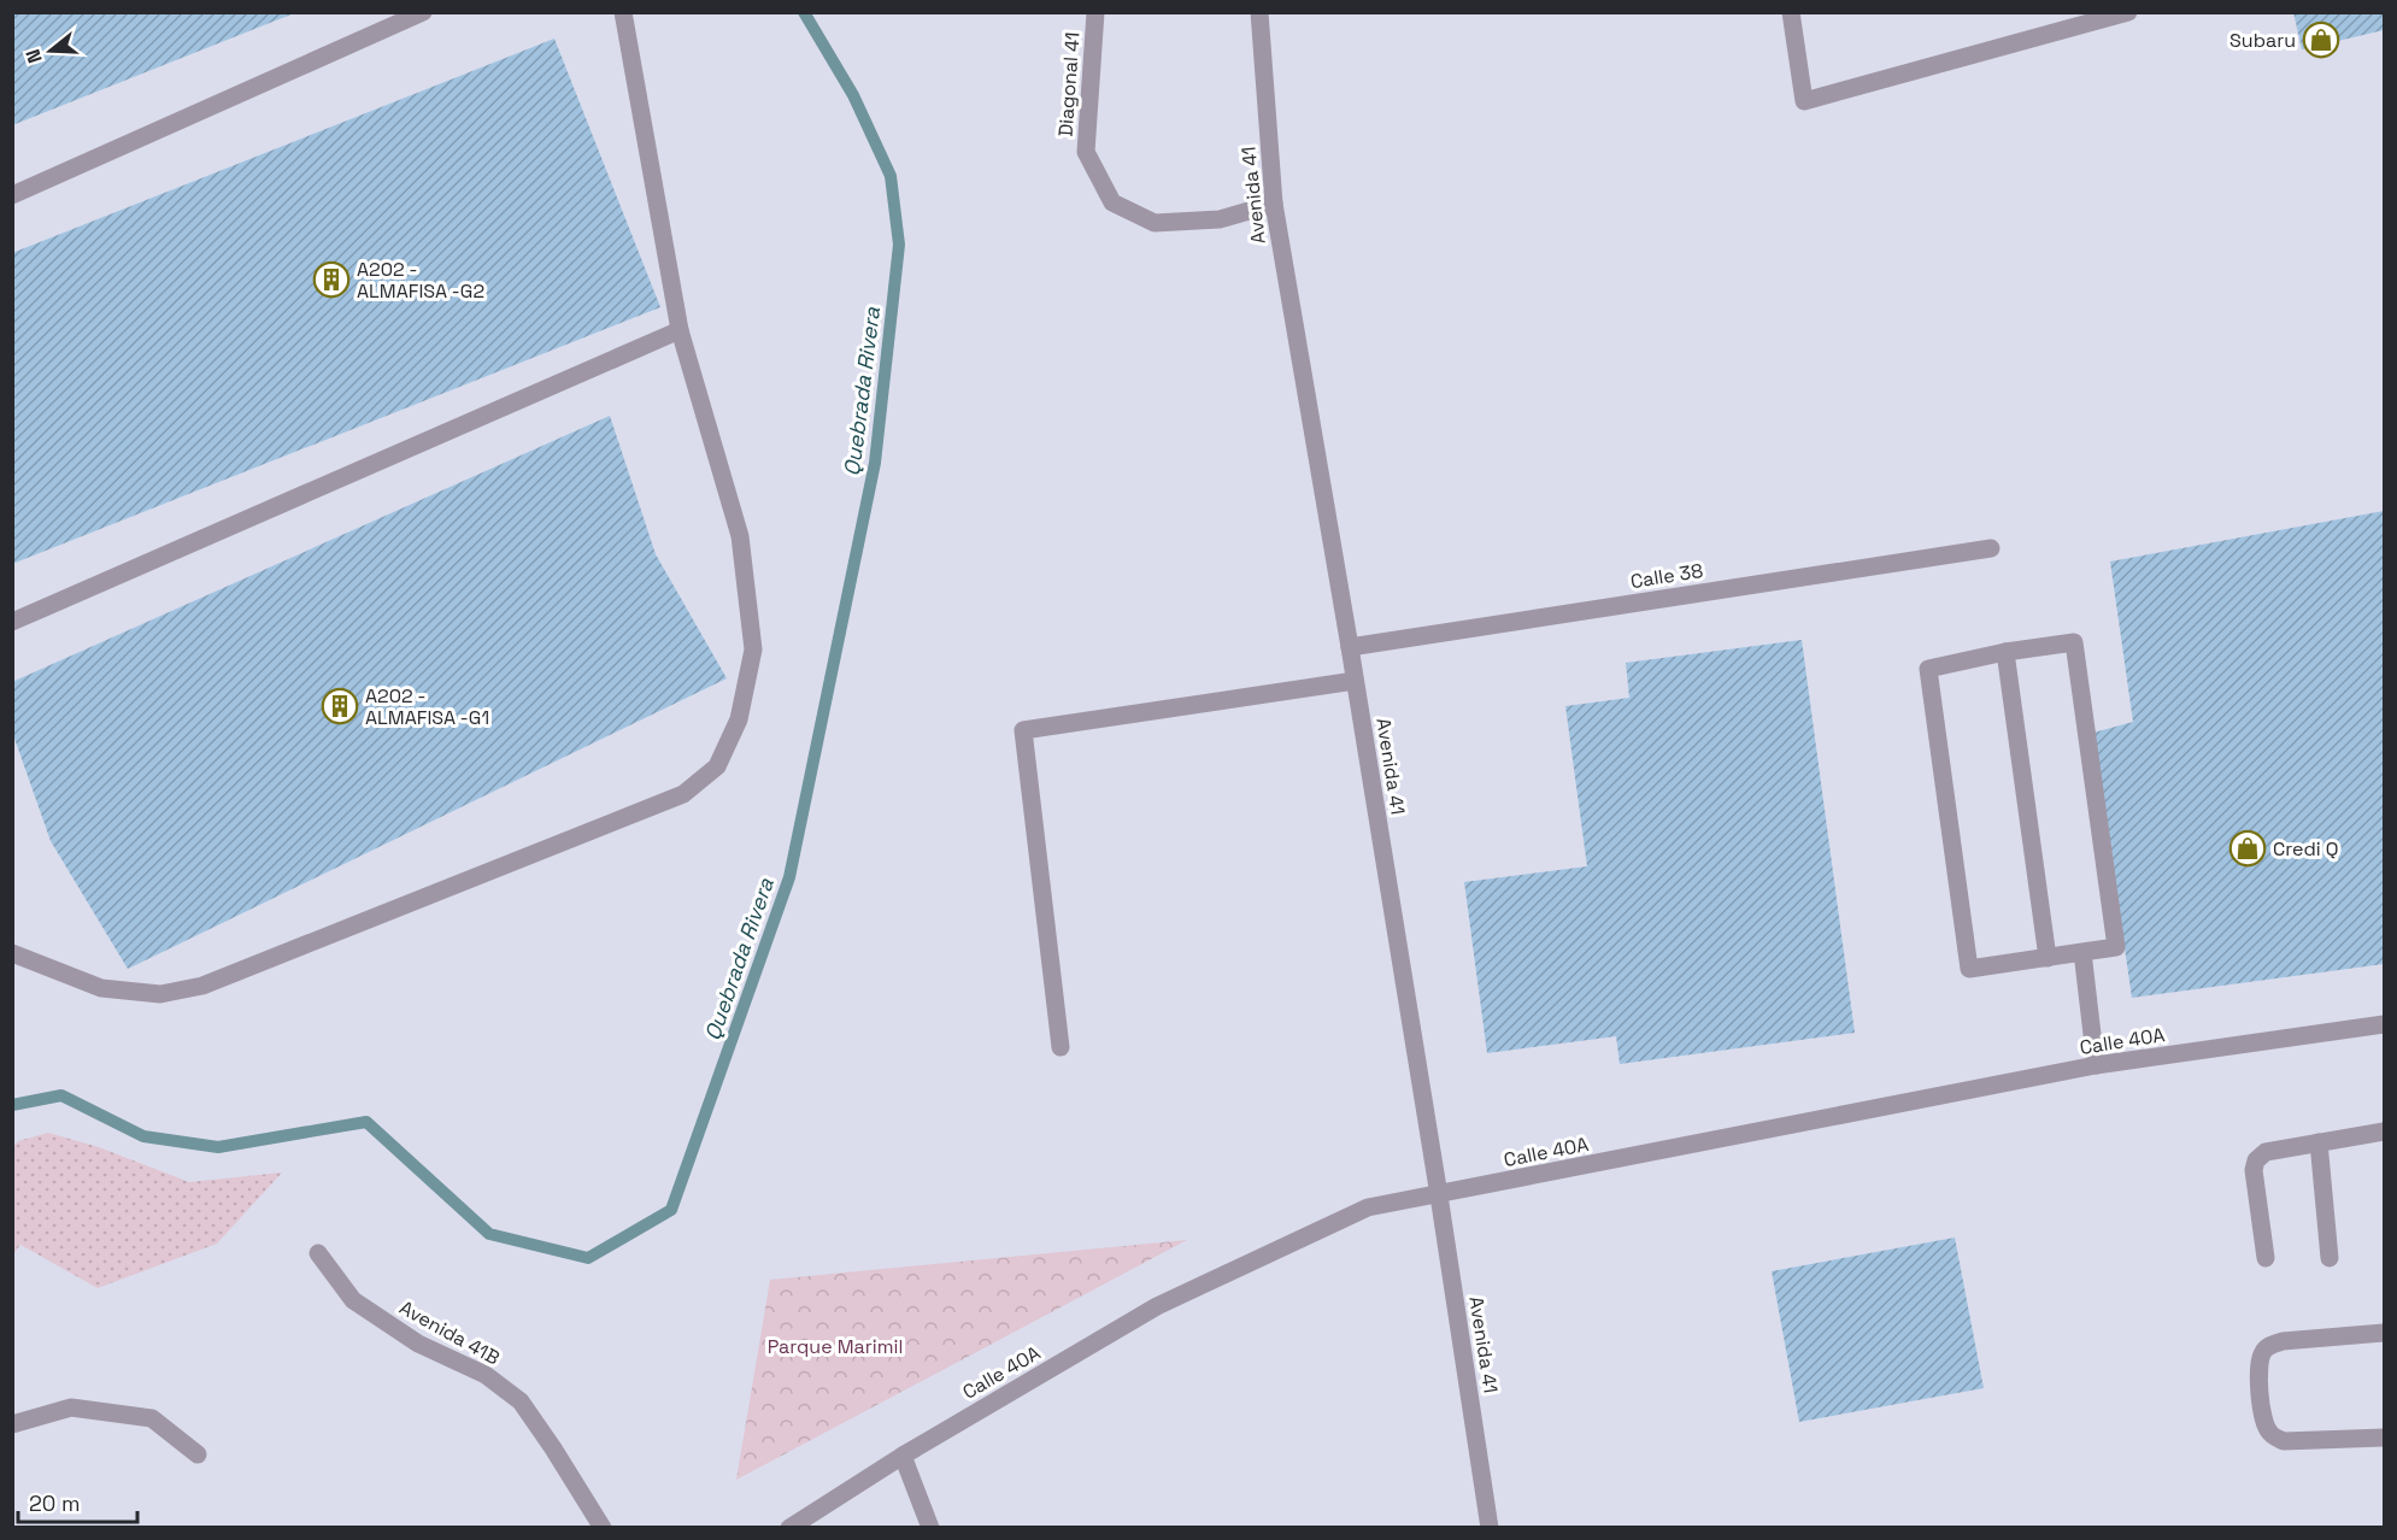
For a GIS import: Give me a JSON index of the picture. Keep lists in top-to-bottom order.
{
  "streets": {
    "street": [
      "Diagonal 41",
      "Avenida 41",
      "Calle 38",
      "Calle 40A",
      "Avenida 41B"
    ]
  },
  "crossings": [
    ["Diagonal 41", "Avenida 41"],
    ["Avenida 41", "Calle 38"],
    ["Avenida 41", "Calle 40A"]
  ],
  "water": ["Quebrada Rivera"],
  "parks": ["Parque Marimil"],
  "places": {
    "shop": ["Subaru", "Credi Q"],
    "building": ["A202 - ALMAFISA -G2", "A202 - ALMAFISA -G1"]
  },
  "scale_bar": "20 m",
  "north": "left"
}
